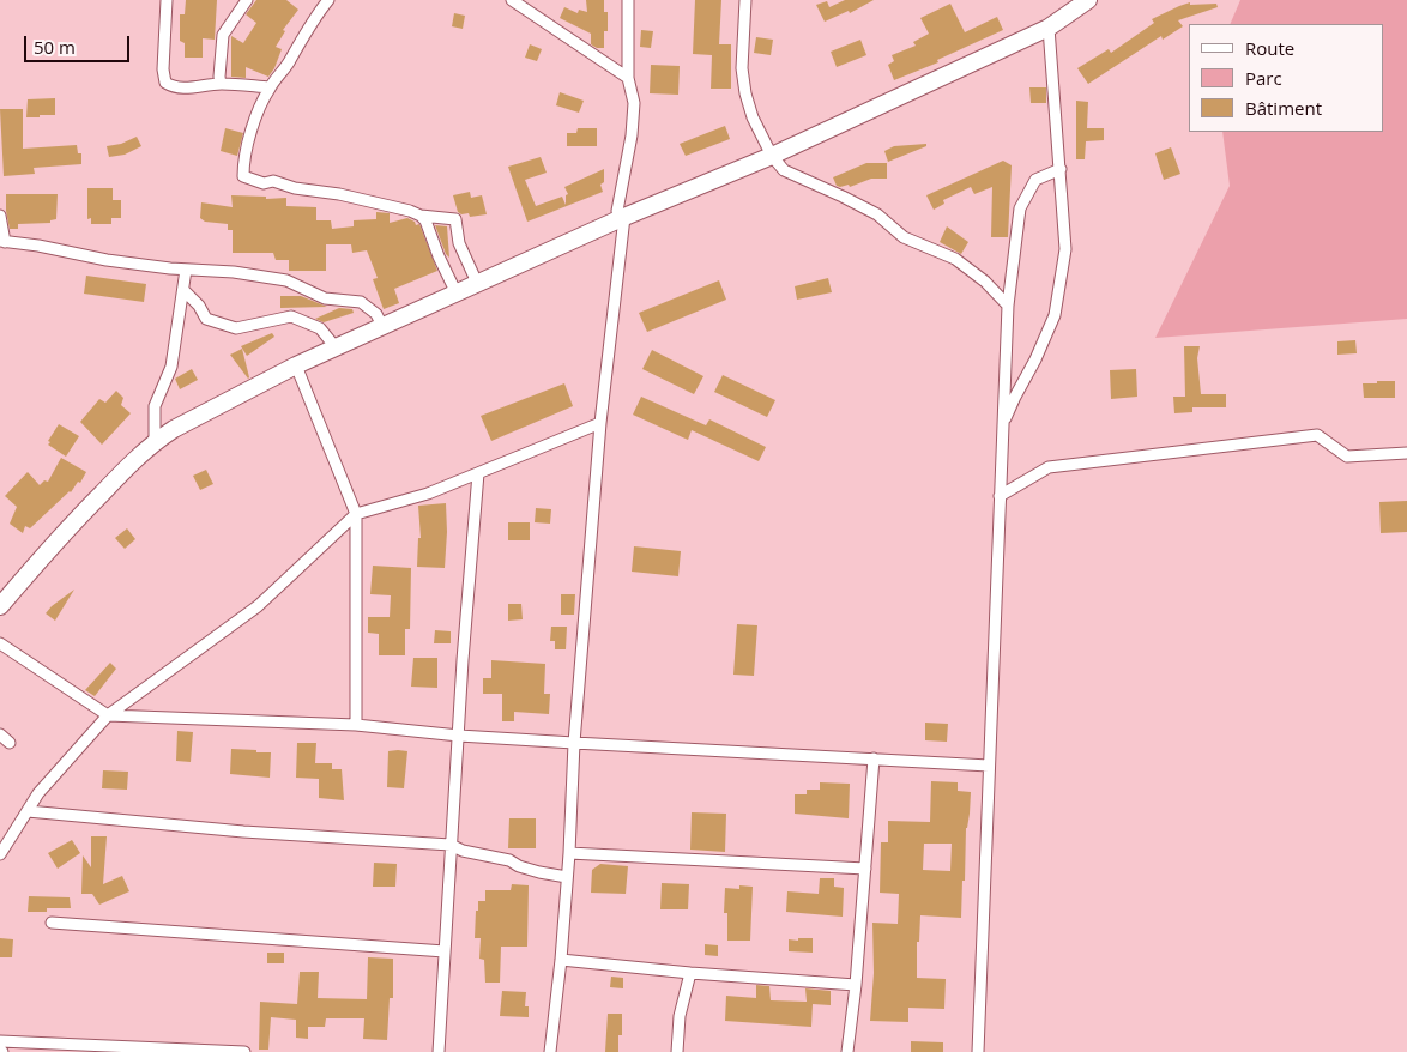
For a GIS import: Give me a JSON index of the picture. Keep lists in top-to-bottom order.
{
  "legend": ["Route", "Parc", "Bâtiment"],
  "scale_bar": "50 m"
}
